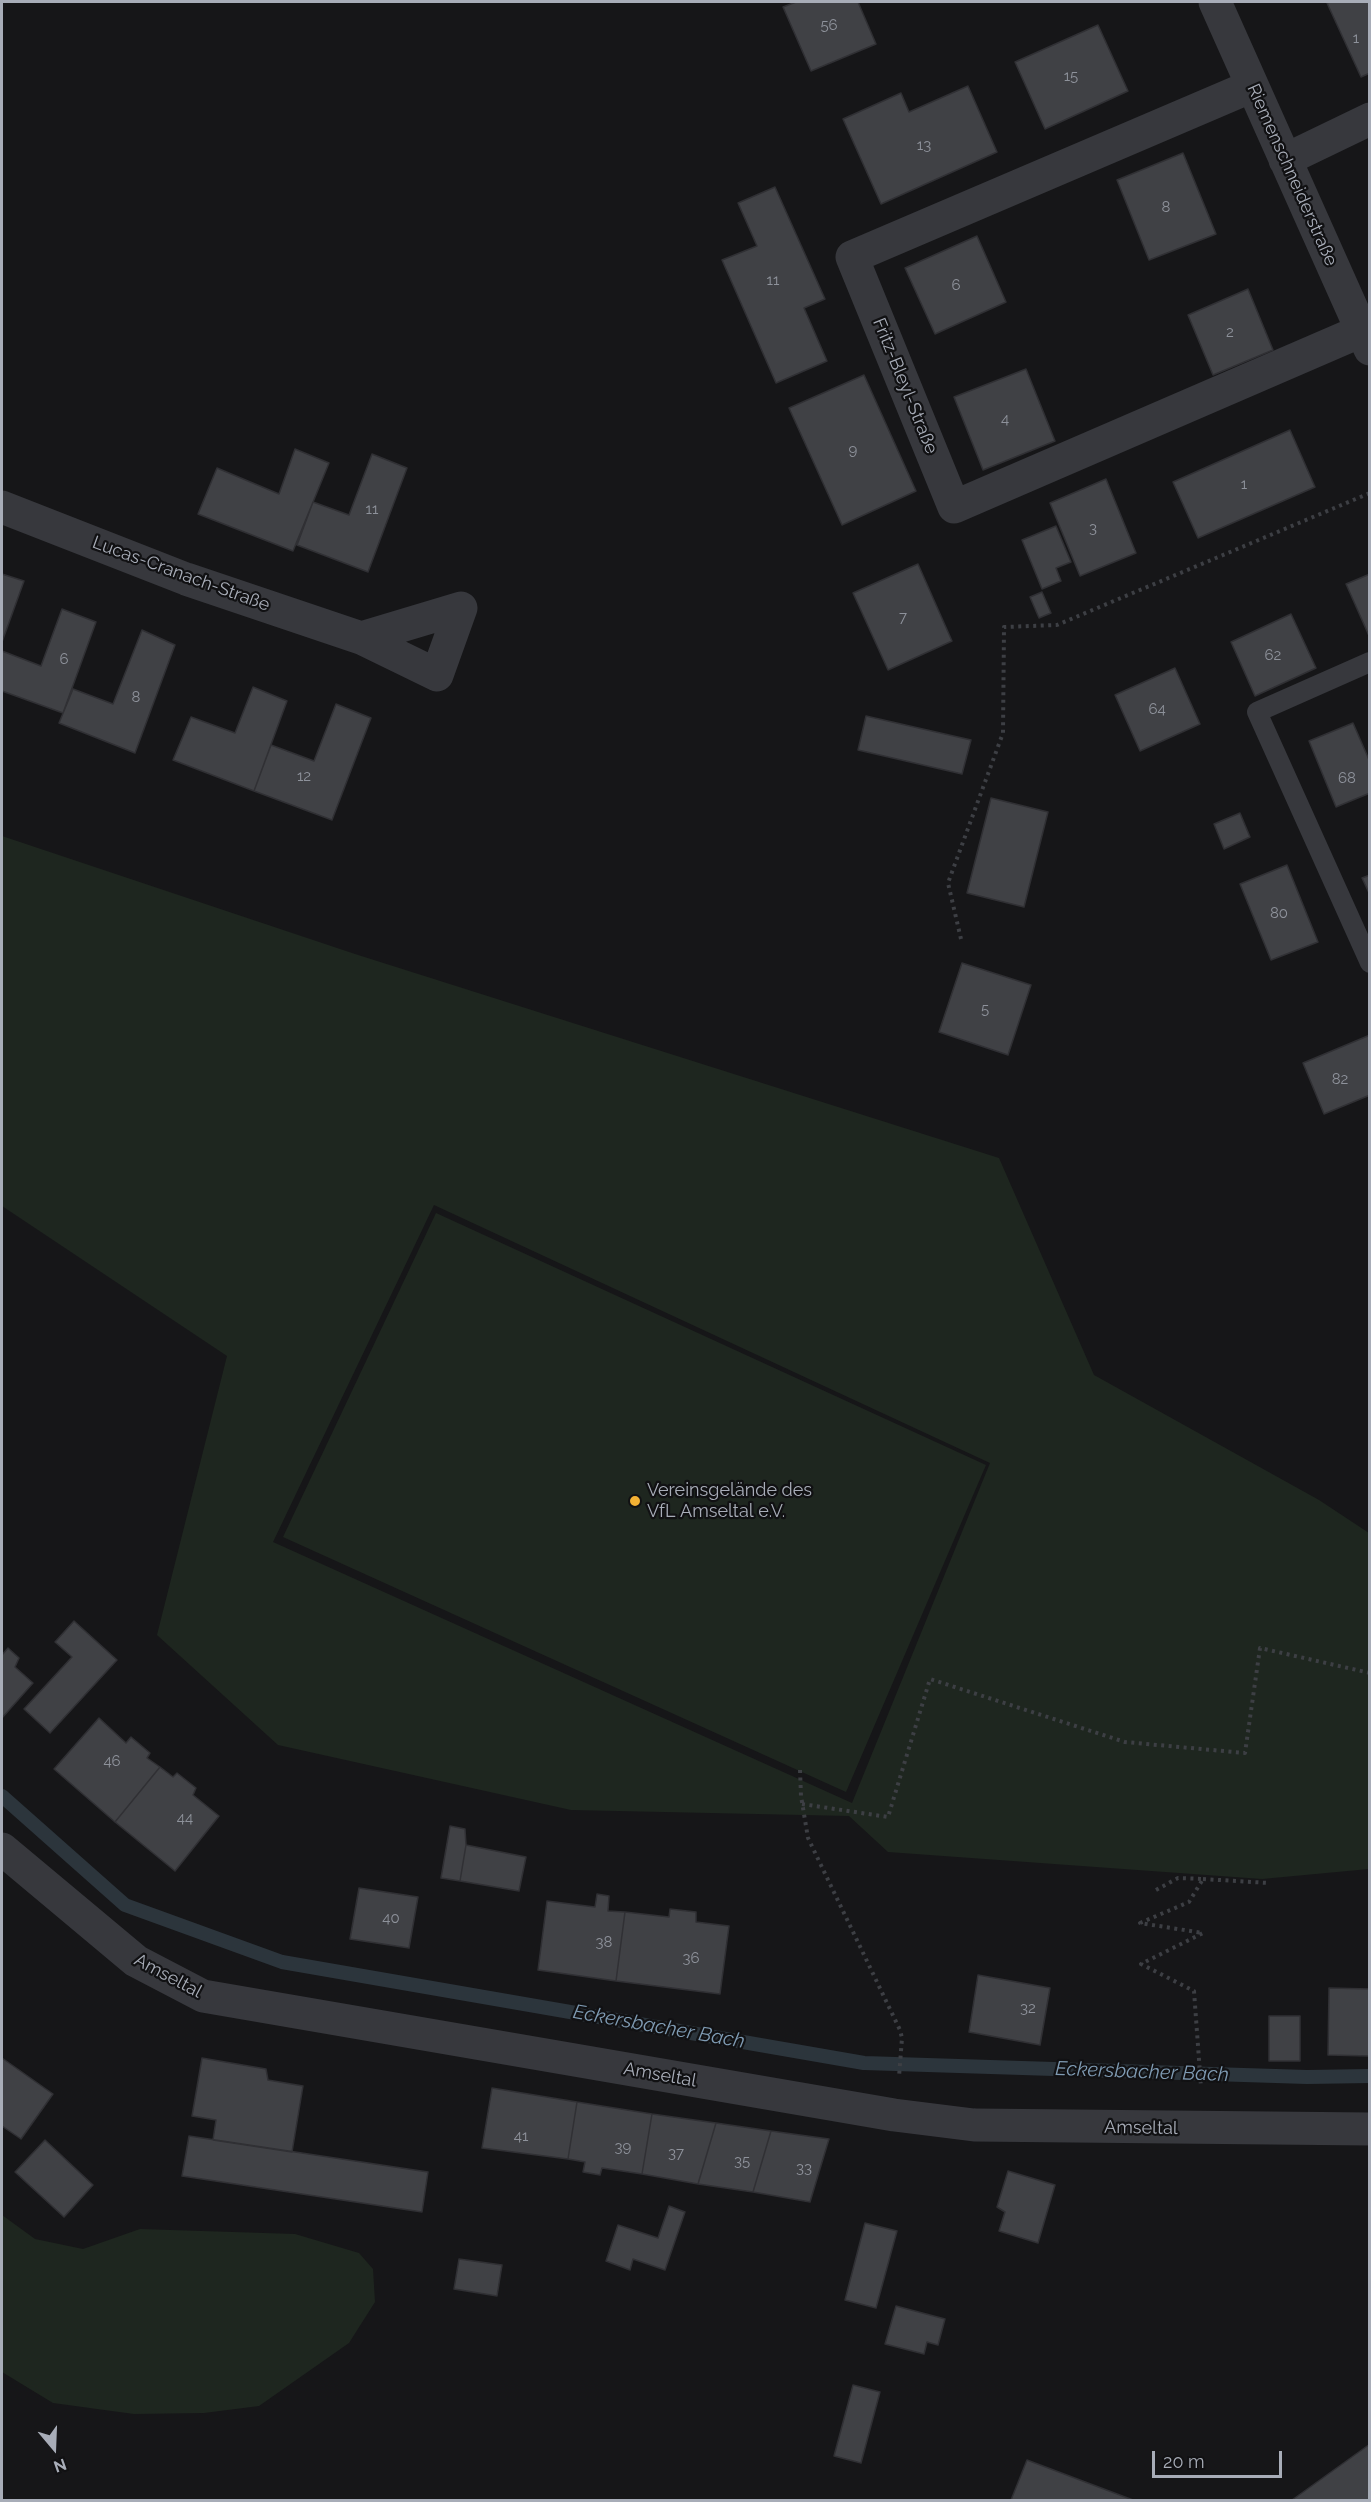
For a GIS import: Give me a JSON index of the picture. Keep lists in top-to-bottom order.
{
  "streets": {
    "street": [
      "Riemenschneiderstraße",
      "Fritz-Bleyl-Straße",
      "Lucas-Cranach-Straße",
      "Amseltal"
    ]
  },
  "crossings": [
    ["Riemenschneiderstraße", "Fritz-Bleyl-Straße"]
  ],
  "water": ["Eckersbacher Bach"],
  "places": ["Vereinsgelände des VfL Amseltal e.V."],
  "house_numbers": [
    "56",
    "1",
    "15",
    "13",
    "8",
    "11",
    "6",
    "2",
    "4",
    "9",
    "1",
    "11",
    "3",
    "7",
    "62",
    "6",
    "8",
    "64",
    "12",
    "68",
    "80",
    "5",
    "82",
    "46",
    "44",
    "40",
    "38",
    "36",
    "32",
    "41",
    "39",
    "37",
    "35",
    "33"
  ],
  "scale_bar": "20 m",
  "north": "bottom"
}
